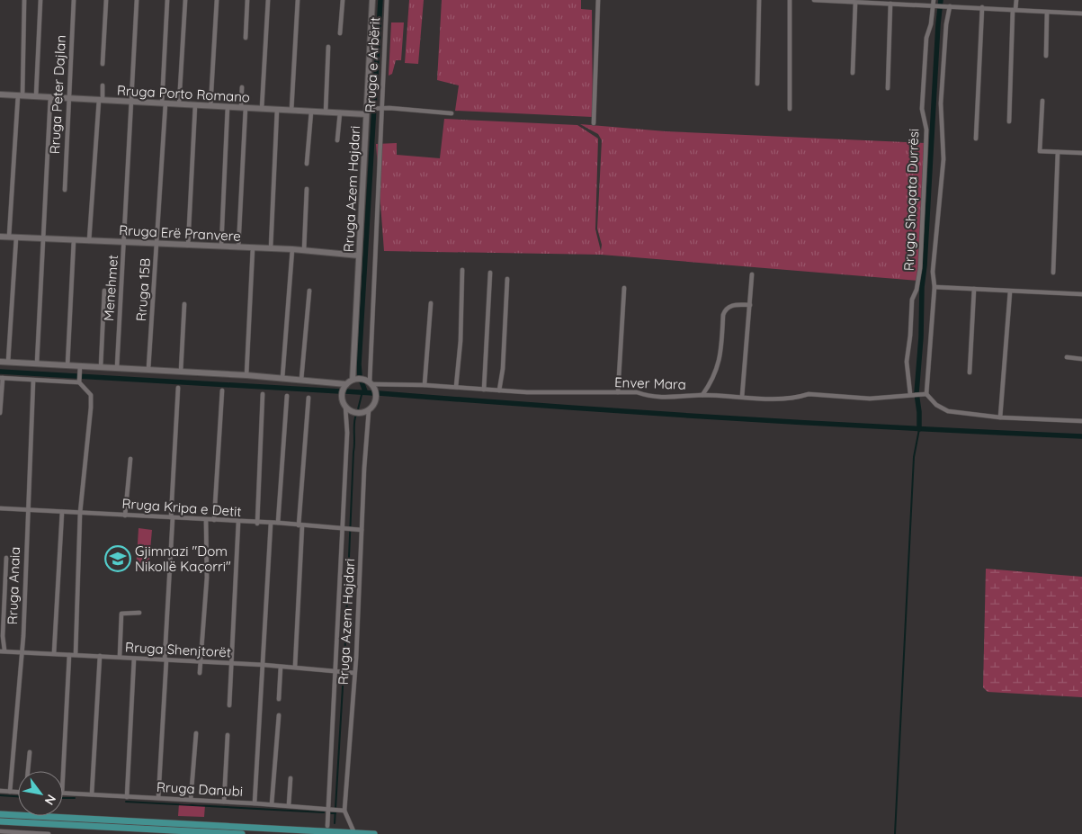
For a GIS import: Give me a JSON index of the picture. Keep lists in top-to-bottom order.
{
  "streets": {
    "street": [
      "Rruga e Arbërit",
      "Rruga Porto Romano",
      "Rruga Peter Dajlan",
      "Rruga Azem Hajdari",
      "Rruga Shoqata Durrësi",
      "Rruga Erë Pranvere",
      "Menehmet",
      "Rruga 15B",
      "Enver Mara",
      "Rruga Kripa e Detit",
      "Rruga Anaia",
      "Rruga Shenjtorët",
      "Rruga Danubi"
    ]
  },
  "crossings": [
    ["Rruga e Arbërit", "Rruga Azem Hajdari"],
    ["Rruga e Arbërit", "Enver Mara"],
    ["Rruga Porto Romano", "Rruga Peter Dajlan"],
    ["Rruga Porto Romano", "Rruga Azem Hajdari"],
    ["Rruga Porto Romano", "Menehmet"],
    ["Rruga Porto Romano", "Rruga 15B"],
    ["Rruga Azem Hajdari", "Rruga Erë Pranvere"],
    ["Rruga Azem Hajdari", "Enver Mara"],
    ["Rruga Azem Hajdari", "Rruga Kripa e Detit"],
    ["Rruga Azem Hajdari", "Rruga Shenjtorët"],
    ["Rruga Azem Hajdari", "Rruga Danubi"],
    ["Rruga Shoqata Durrësi", "Enver Mara"],
    ["Rruga Erë Pranvere", "Menehmet"],
    ["Rruga Erë Pranvere", "Rruga 15B"],
    ["Rruga Kripa e Detit", "Rruga Anaia"],
    ["Rruga Anaia", "Rruga Shenjtorët"]
  ],
  "places": {
    "school or university": ["Gjimnazi \"Dom Nikollë Kaçorri\""]
  },
  "north": "bottom right"
}
